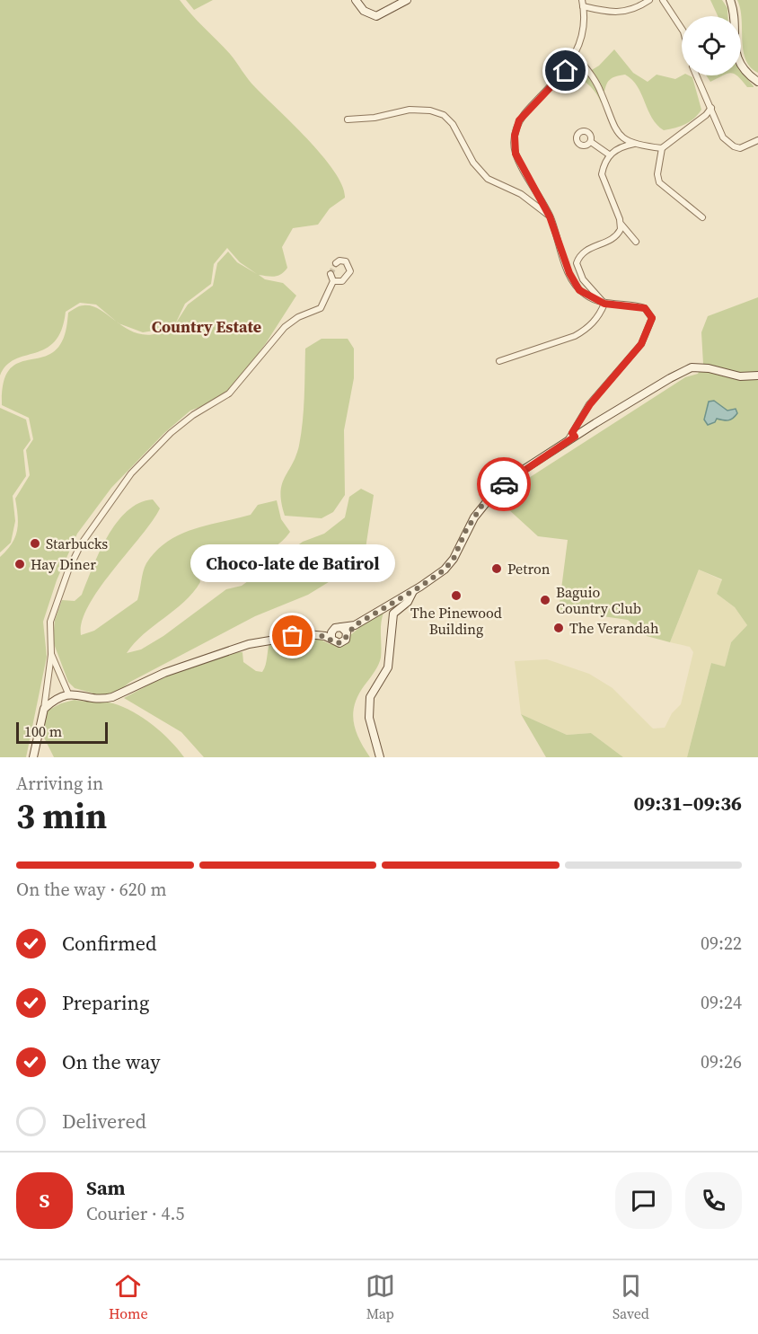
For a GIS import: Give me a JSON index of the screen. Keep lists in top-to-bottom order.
{
  "districts": ["Country Estate"],
  "places": [
    "Starbucks",
    "Hay Diner",
    "Petron",
    "The Pinewood Building",
    "Baguio Country Club",
    "The Verandah",
    "Choco-late de Batirol"
  ],
  "scale_bar": "100 m",
  "page": {
    "bubble": "Choco-late de Batirol",
    "scale": "100 m",
    "heading": ["3 min", "Arriving in", "09:31–09:36"],
    "panel": ["Sam", "Courier · 4.5"],
    "bar": "On the way · 620 m",
    "list": [
      ["Confirmed", "09:22"],
      ["Preparing", "09:24"],
      ["On the way", "09:26"],
      "Delivered"
    ],
    "round": "S",
    "tabs": ["Home", "Map", "Saved"]
  }
}
